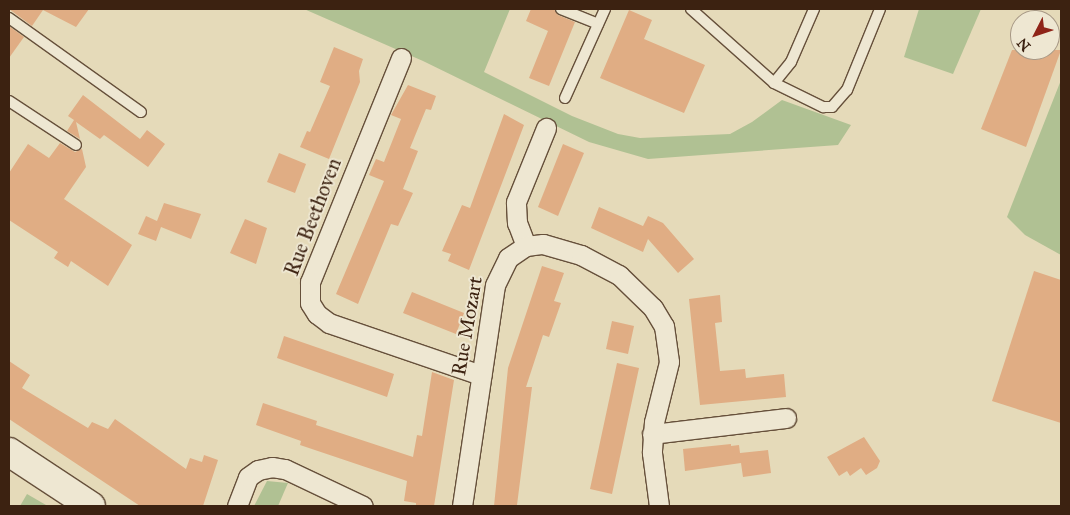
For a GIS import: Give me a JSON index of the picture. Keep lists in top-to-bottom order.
{
  "streets": {
    "street": ["Rue Beethoven", "Rue Mozart"]
  },
  "crossings": [
    ["Rue Beethoven", "Rue Mozart"]
  ],
  "north": "bottom left"
}
